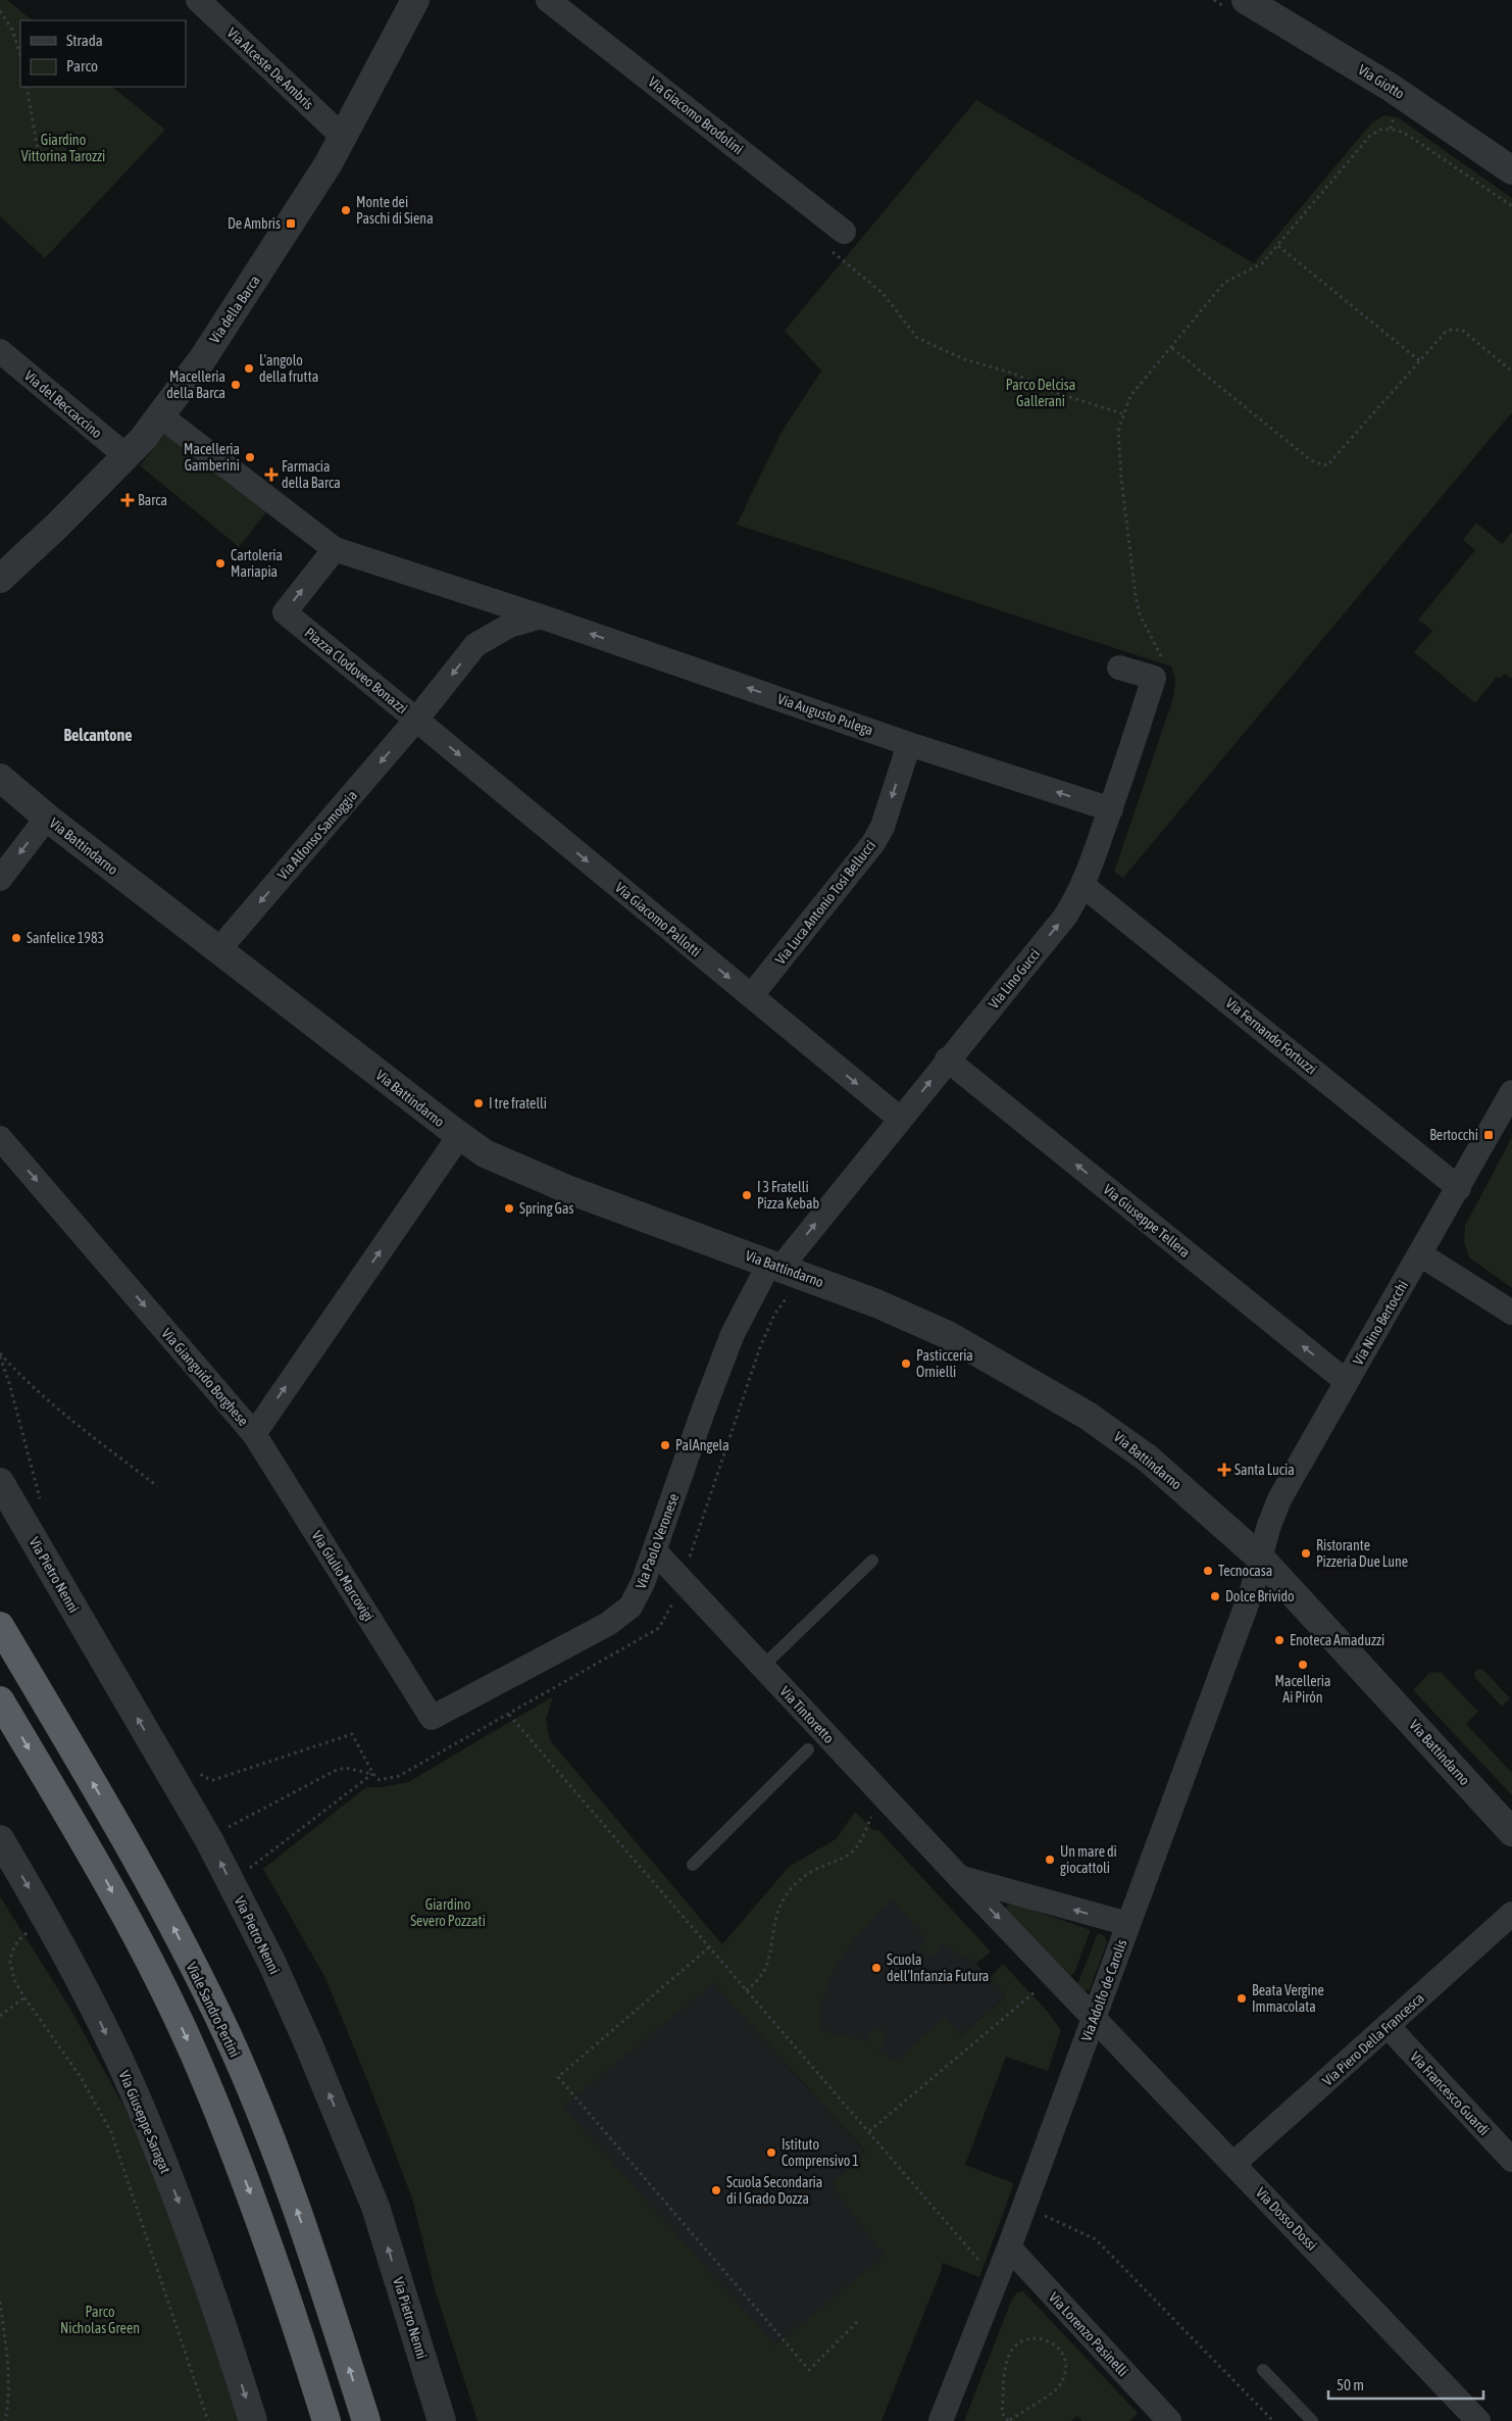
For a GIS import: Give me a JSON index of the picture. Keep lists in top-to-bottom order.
{
  "streets": {
    "highway": ["Viale Sandro Pertini"],
    "street": [
      "Via Alceste De Ambris",
      "Via Giotto",
      "Via Giacomo Brodolini",
      "Via della Barca",
      "Via del Beccaccino",
      "Piazza Clodoveo Bonazzi",
      "Via Augusto Pulega",
      "Via Alfonso Samoggia",
      "Via Battindarno",
      "Via Luca Antonio Tosi Bellucci",
      "Via Giacomo Pallotti",
      "Via Lino Gucci",
      "Via Fernando Fortuzzi",
      "Via Giuseppe Tellera",
      "Via Nino Bertocchi",
      "Via Gianguido Borghese",
      "Via Paolo Veronese",
      "Via Pietro Nenni",
      "Via Giulio Marcovigi",
      "Via Tintoretto",
      "Via Adolfo de Carolis",
      "Via Piero Della Francesca",
      "Via Francesco Guardi",
      "Via Giuseppe Saragat",
      "Via Dosso Dossi",
      "Via Lorenzo Pasinelli"
    ]
  },
  "crossings": [
    ["Via Alceste De Ambris", "Via della Barca"],
    ["Via della Barca", "Via del Beccaccino"],
    ["Piazza Clodoveo Bonazzi", "Via Augusto Pulega"],
    ["Piazza Clodoveo Bonazzi", "Via Alfonso Samoggia"],
    ["Piazza Clodoveo Bonazzi", "Via Giacomo Pallotti"],
    ["Via Augusto Pulega", "Via Luca Antonio Tosi Bellucci"],
    ["Via Augusto Pulega", "Via Lino Gucci"],
    ["Via Alfonso Samoggia", "Via Battindarno"],
    ["Via Alfonso Samoggia", "Via Giacomo Pallotti"],
    ["Via Battindarno", "Via Lino Gucci"],
    ["Via Battindarno", "Via Nino Bertocchi"],
    ["Via Battindarno", "Via Gianguido Borghese"],
    ["Via Battindarno", "Via Paolo Veronese"],
    ["Via Battindarno", "Via Adolfo de Carolis"],
    ["Via Luca Antonio Tosi Bellucci", "Via Giacomo Pallotti"],
    ["Via Giacomo Pallotti", "Via Lino Gucci"],
    ["Via Lino Gucci", "Via Fernando Fortuzzi"],
    ["Via Lino Gucci", "Via Giuseppe Tellera"],
    ["Via Lino Gucci", "Via Paolo Veronese"],
    ["Via Fernando Fortuzzi", "Via Nino Bertocchi"],
    ["Via Giuseppe Tellera", "Via Nino Bertocchi"],
    ["Via Nino Bertocchi", "Via Adolfo de Carolis"],
    ["Via Gianguido Borghese", "Via Giulio Marcovigi"],
    ["Via Paolo Veronese", "Via Giulio Marcovigi"],
    ["Via Paolo Veronese", "Via Tintoretto"],
    ["Via Tintoretto", "Via Adolfo de Carolis"],
    ["Via Tintoretto", "Via Dosso Dossi"],
    ["Via Adolfo de Carolis", "Via Dosso Dossi"],
    ["Via Adolfo de Carolis", "Via Lorenzo Pasinelli"],
    ["Via Piero Della Francesca", "Via Francesco Guardi"],
    ["Via Piero Della Francesca", "Via Dosso Dossi"]
  ],
  "one_way": [
    "Via Augusto Pulega",
    "Via Alfonso Samoggia",
    "Via Luca Antonio Tosi Bellucci",
    "Via Giacomo Pallotti",
    "Via Lino Gucci",
    "Via Giuseppe Tellera",
    "Via Pietro Nenni",
    "Via Giuseppe Saragat"
  ],
  "districts": ["Belcantone"],
  "parks": [
    "Giardino Vittorina Tarozzi",
    "Parco Delcisa Gallerani",
    "Giardino Severo Pozzati",
    "Parco Nicholas Green"
  ],
  "places": {
    "other": [
      "Monte dei Paschi di Siena",
      "L'angolo della frutta",
      "Macelleria della Barca",
      "Macelleria Gamberini",
      "Cartoleria Mariapia",
      "Sanfelice 1983",
      "I tre fratelli",
      "I 3 Fratelli Pizza Kebab",
      "Spring Gas",
      "Pasticceria Ornielli",
      "PalAngela",
      "Ristorante Pizzeria Due Lune",
      "Tecnocasa",
      "Dolce Brivido",
      "Enoteca Amaduzzi",
      "Macelleria Ai Pirón",
      "Un mare di giocattoli",
      "Scuola dell'Infanzia Futura",
      "Beata Vergine Immacolata",
      "Istituto Comprensivo 1",
      "Scuola Secondaria di I Grado Dozza"
    ],
    "transit": ["De Ambris", "Bertocchi"],
    "health": ["Farmacia della Barca", "Barca", "Santa Lucia"]
  },
  "legend": ["Strada", "Parco"],
  "scale_bar": "50 m"
}
